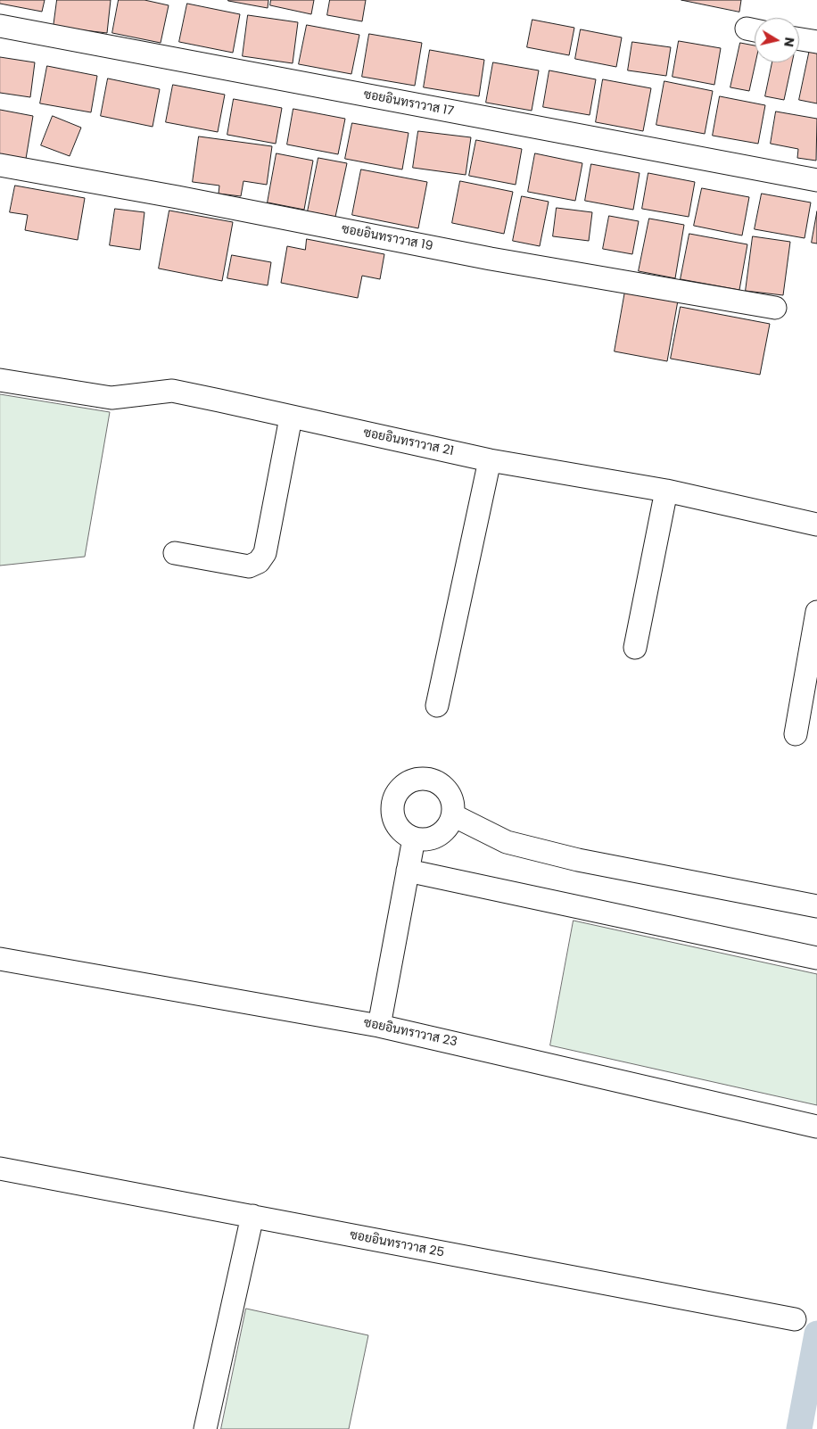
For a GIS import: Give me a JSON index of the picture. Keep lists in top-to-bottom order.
{
  "streets": {
    "street": [
      "ซอยอินทราวาส 17",
      "ซอยอินทราวาส 19",
      "ซอยอินทราวาส 21",
      "ซอยอินทราวาส 23",
      "ซอยอินทราวาส 25"
    ]
  },
  "north": "right"
}
